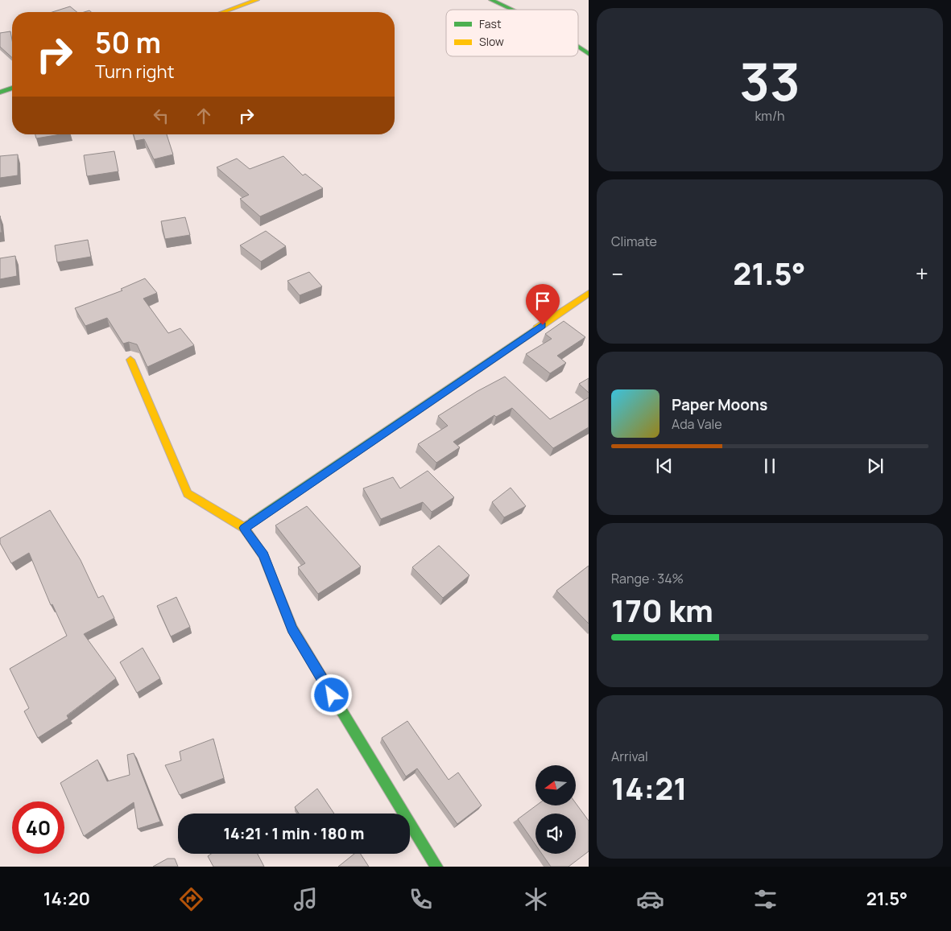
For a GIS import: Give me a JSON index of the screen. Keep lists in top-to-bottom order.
{
  "legend": ["Fast", "Slow"],
  "north": "left",
  "page": {
    "tile": [
      ["33", "km/h"],
      "Climate",
      ["Range · 34%", "170 km"],
      ["Arrival", "14:21"]
    ],
    "turn": ["50 m", "Turn right"],
    "heat": ["−", "21.5°", "+"],
    "song": ["Paper Moons", "Ada Vale"],
    "limit": "40",
    "trip": "14:21 · 1 min · 180 m",
    "tabs": ["14:20", "21.5°"]
  }
}
